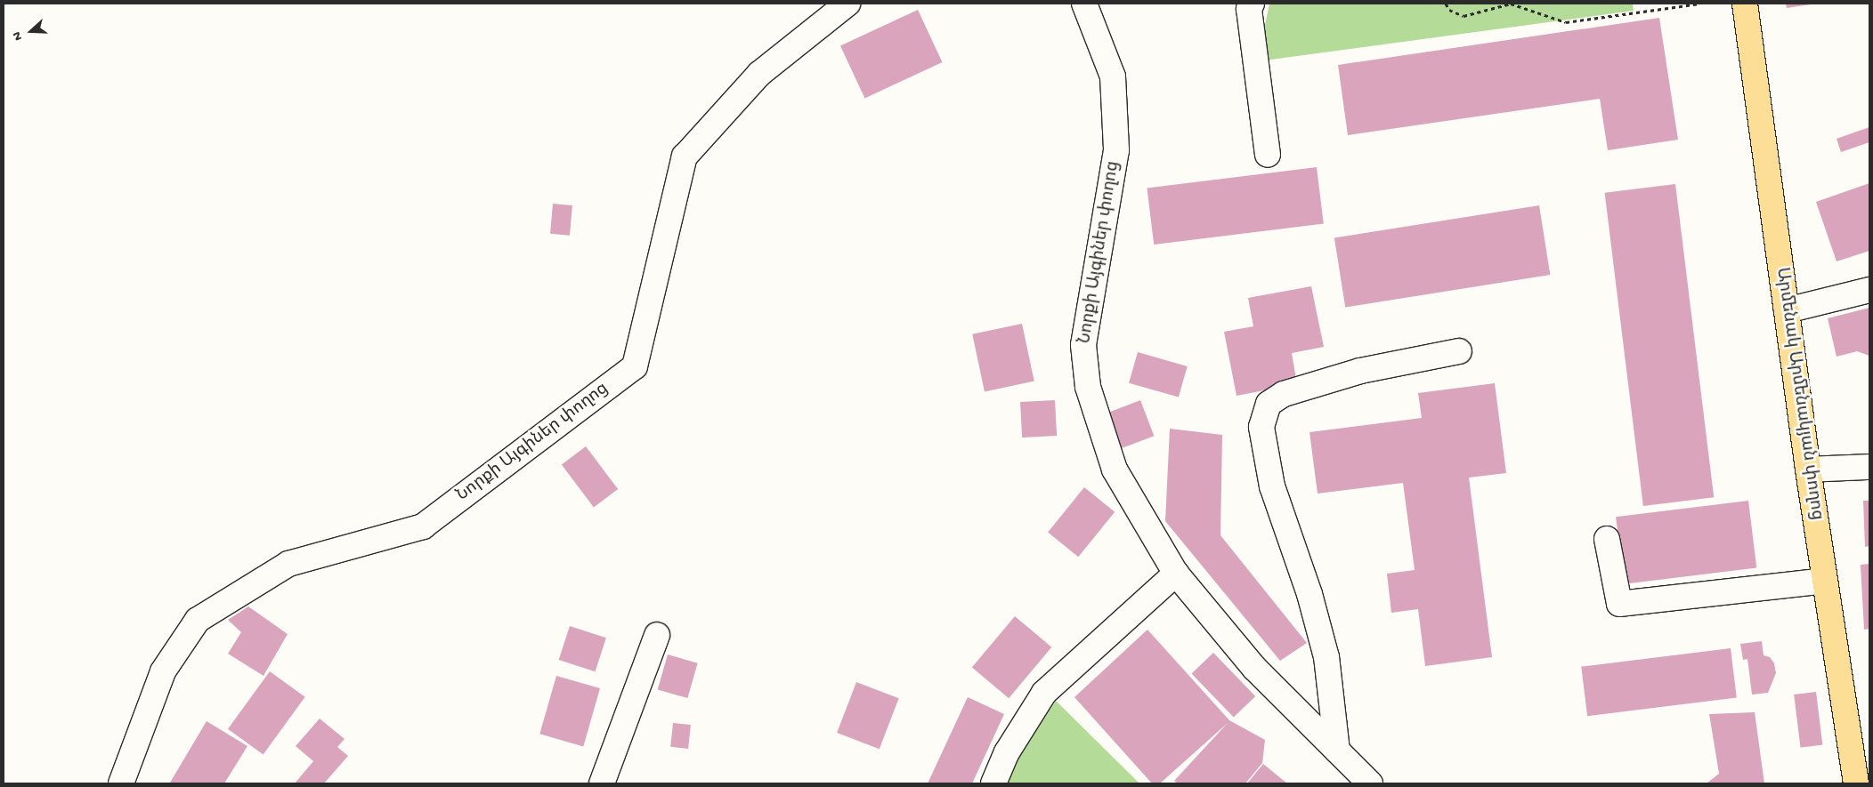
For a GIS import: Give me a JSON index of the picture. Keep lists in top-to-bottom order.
{
  "streets": {
    "main road": ["Արմենակ Արմենակյան փողոց"],
    "street": ["Նորքի Այգիներ փողոց"]
  },
  "north": "left"
}
